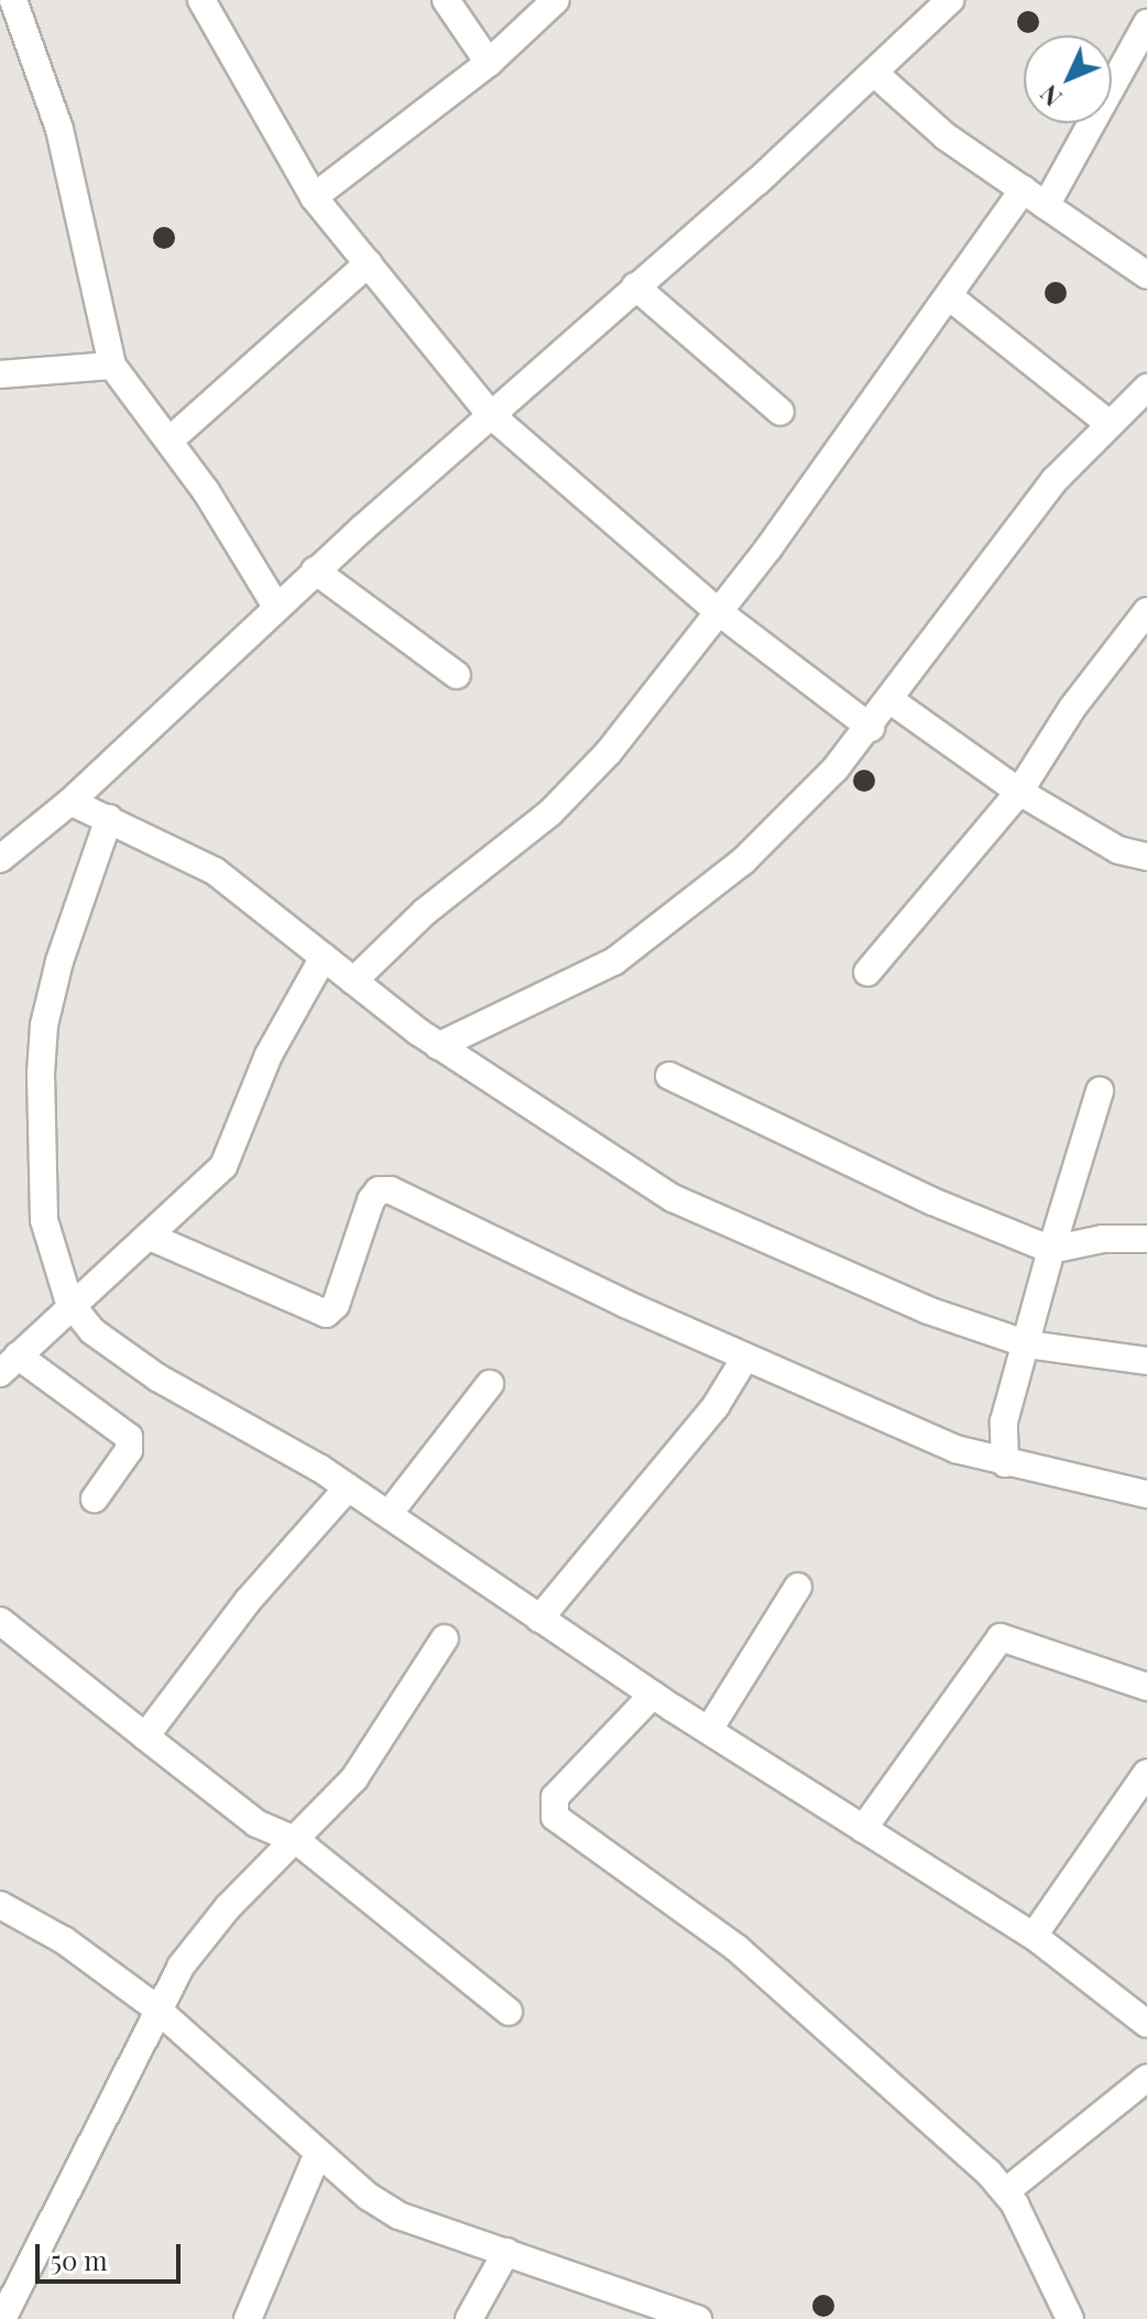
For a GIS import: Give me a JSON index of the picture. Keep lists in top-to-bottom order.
{
  "scale_bar": "50 m",
  "north": "bottom left"
}
